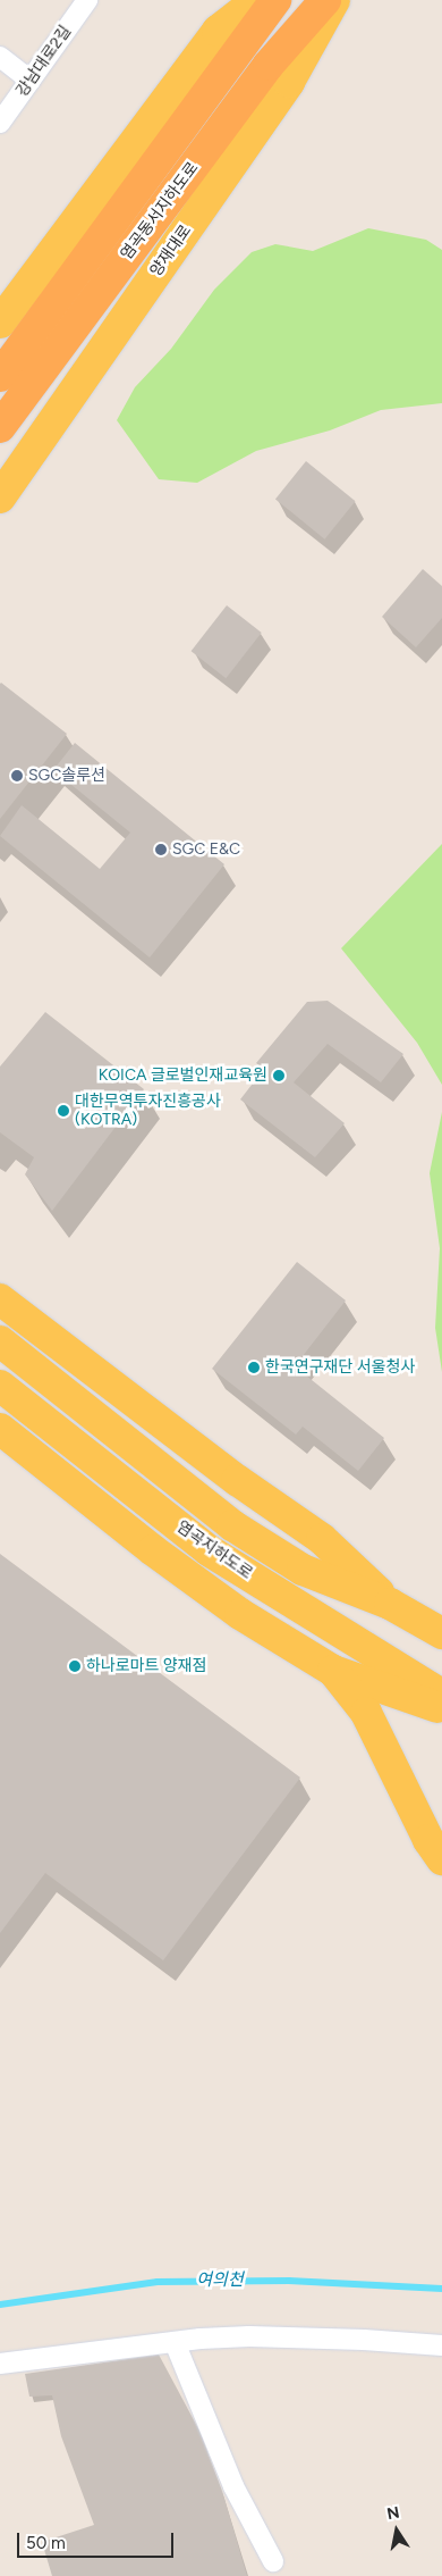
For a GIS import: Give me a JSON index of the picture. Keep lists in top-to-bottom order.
{
  "streets": {
    "highway": ["염곡동서지하도로"],
    "main road": ["양재대로", "염곡지하도로"],
    "street": ["강남대로2길"]
  },
  "water": ["여의천"],
  "places": [
    "SGC솔루션",
    "SGC E&C",
    "KOICA 글로벌인재교육원",
    "대한무역투자진흥공사 (KOTRA)",
    "한국연구재단 서울청사",
    "하나로마트 양재점"
  ],
  "scale_bar": "50 m",
  "north": "top"
}
